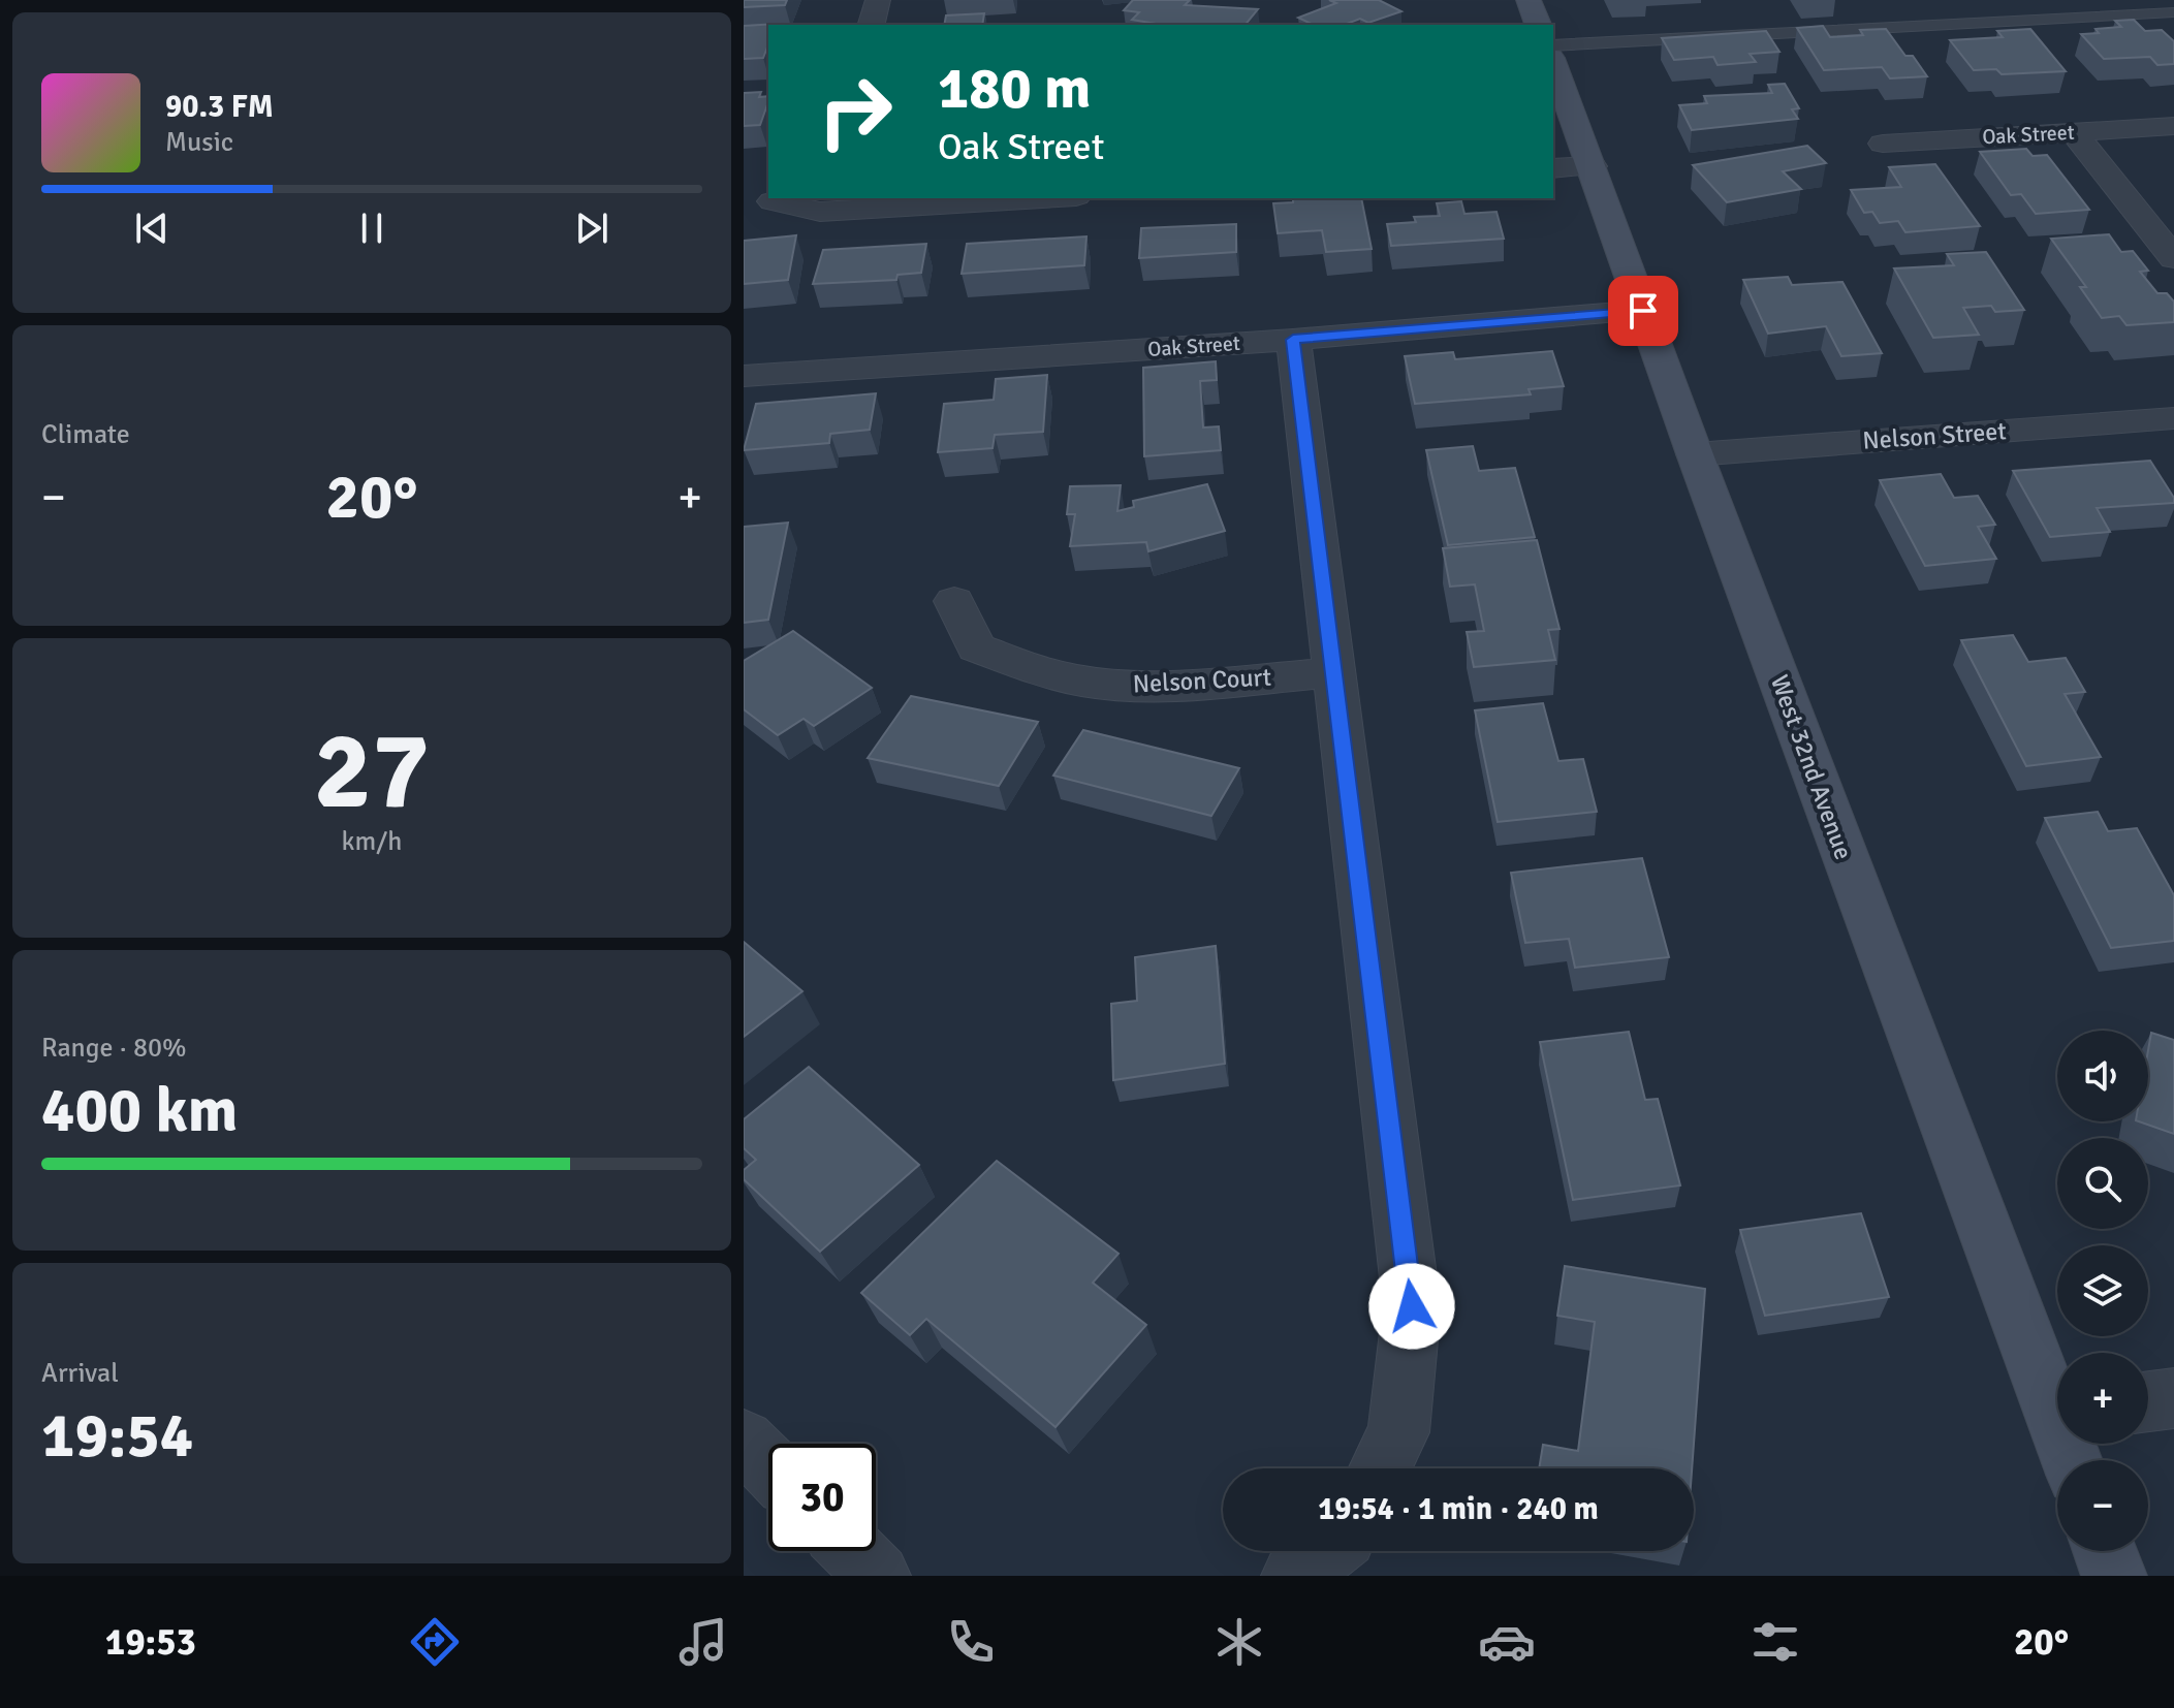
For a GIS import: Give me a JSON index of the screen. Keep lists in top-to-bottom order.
{
  "streets": {
    "street": [
      "Oak Street",
      "Nelson Street",
      "Nelson Court",
      "West 32nd Avenue"
    ]
  },
  "crossings": [
    ["Oak Street", "West 32nd Avenue"],
    ["Nelson Street", "West 32nd Avenue"]
  ],
  "page": {
    "turn": ["180 m", "Oak Street"],
    "song": ["90.3 FM", "Music"],
    "tile": [
      "Climate",
      ["27", "km/h"],
      ["Range · 80%", "400 km"],
      ["Arrival", "19:54"]
    ],
    "heat": ["−", "20°", "+"],
    "map_buttons": ["+", "−"],
    "limit": "30",
    "trip": "19:54 · 1 min · 240 m",
    "tabs": ["19:53", "20°"]
  }
}
